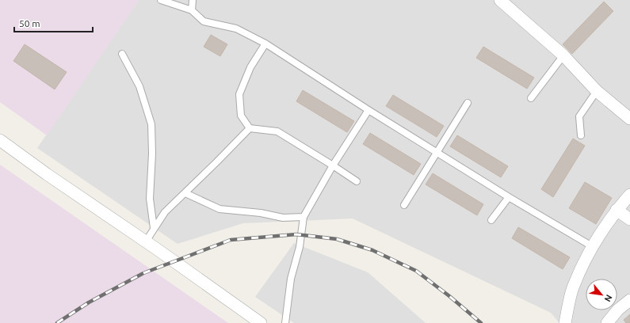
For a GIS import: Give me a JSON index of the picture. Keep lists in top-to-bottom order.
{
  "scale_bar": "50 m",
  "north": "bottom right"
}
